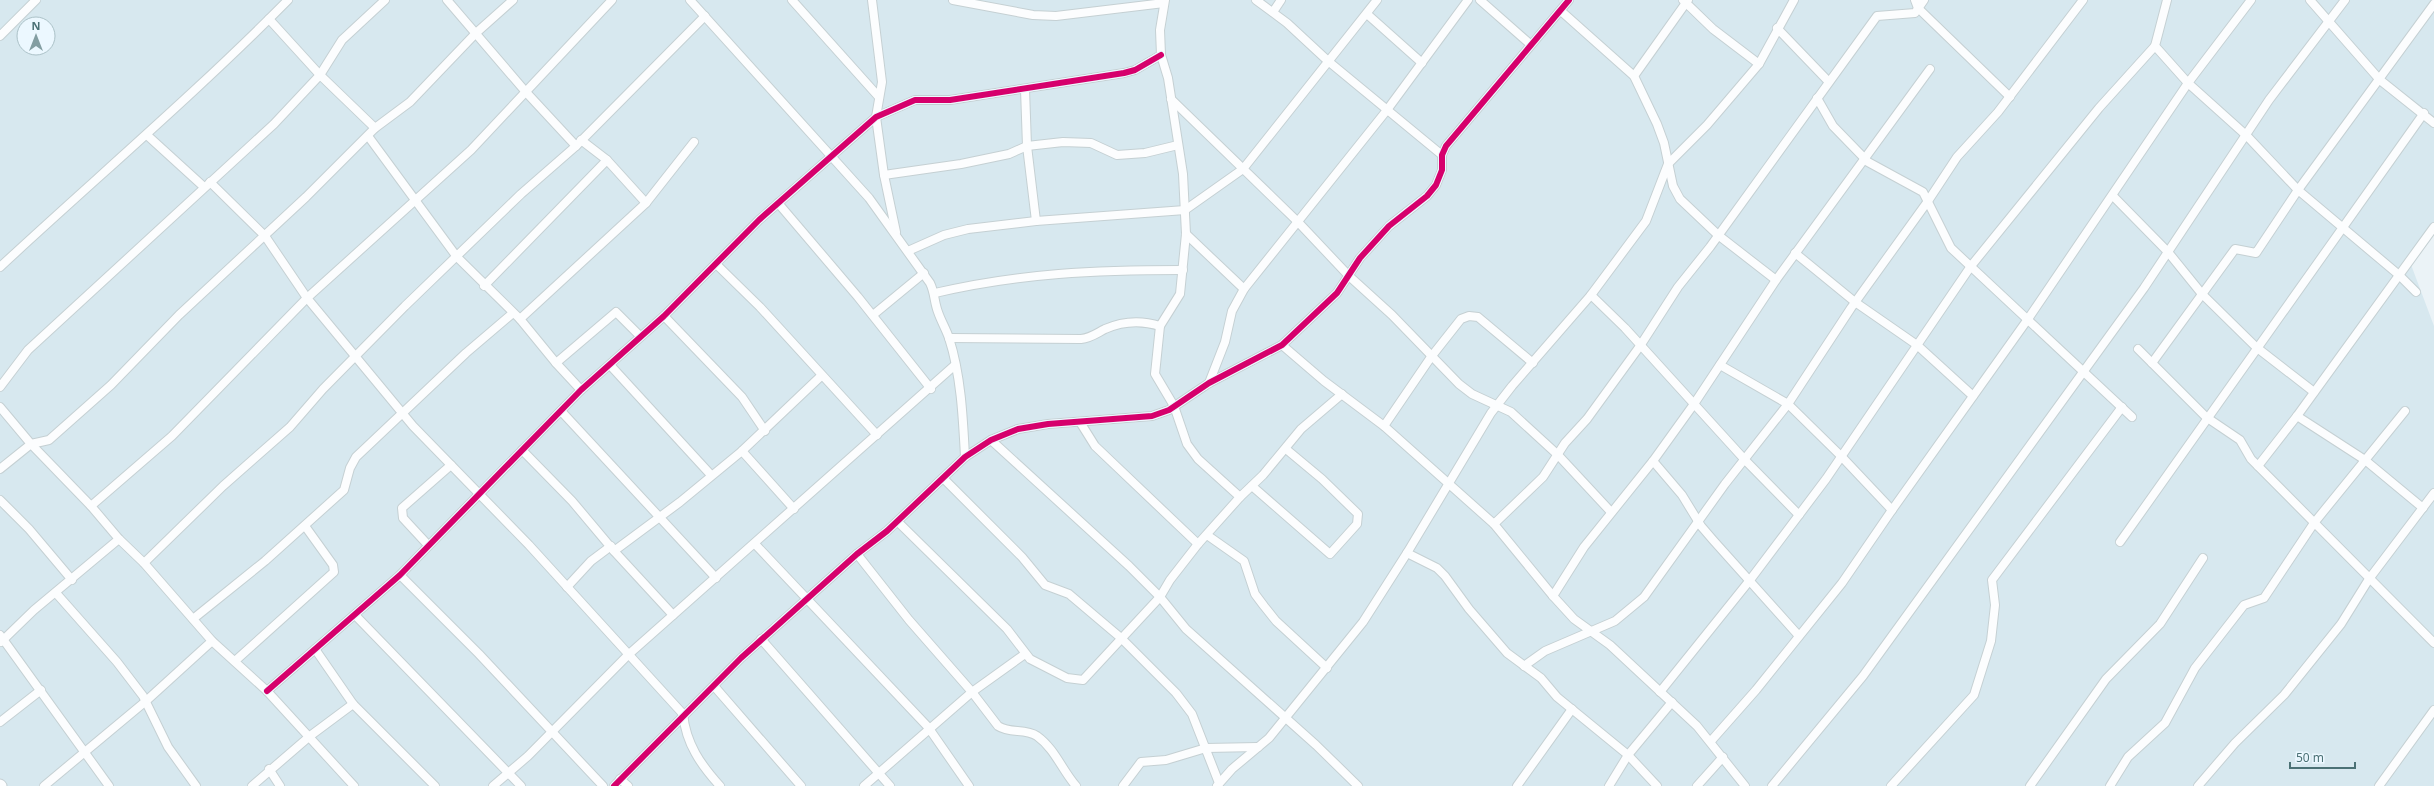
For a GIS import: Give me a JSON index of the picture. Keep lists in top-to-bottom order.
{
  "scale_bar": "50 m",
  "north": "top"
}
